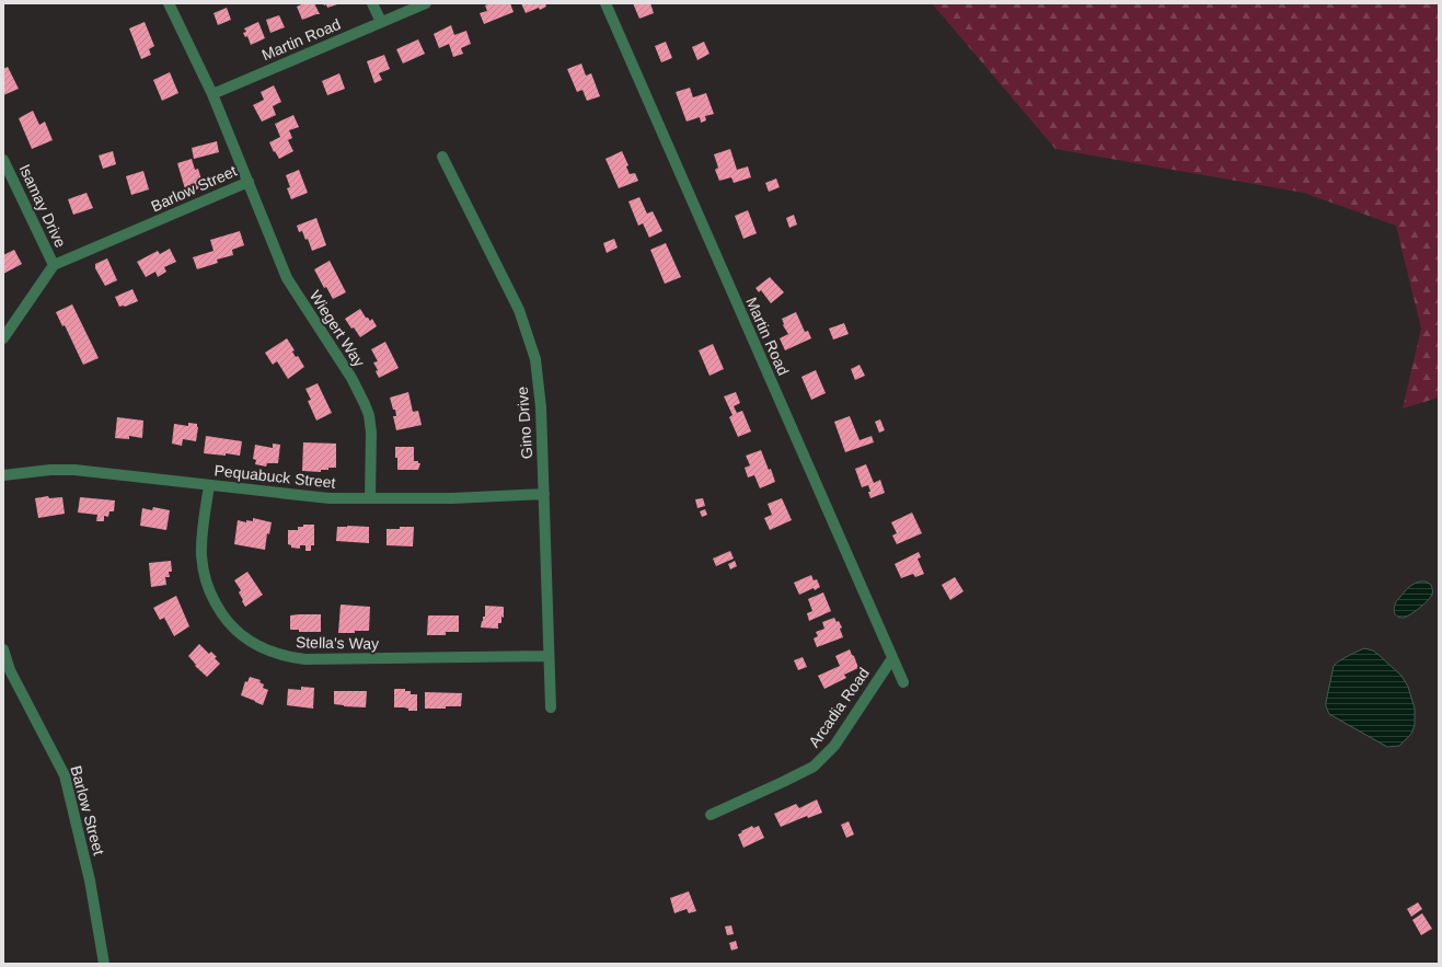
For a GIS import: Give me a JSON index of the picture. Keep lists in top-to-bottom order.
{
  "streets": {
    "street": [
      "Martin Road",
      "Barlow Street",
      "Isamay Drive",
      "Wiegert Way",
      "Gino Drive",
      "Pequabuck Street",
      "Stella's Way",
      "Arcadia Road"
    ]
  },
  "crossings": [
    ["Martin Road", "Barlow Street"],
    ["Martin Road", "Arcadia Road"],
    ["Barlow Street", "Isamay Drive"],
    ["Barlow Street", "Wiegert Way"],
    ["Wiegert Way", "Pequabuck Street"],
    ["Gino Drive", "Pequabuck Street"],
    ["Gino Drive", "Stella's Way"],
    ["Pequabuck Street", "Stella's Way"]
  ]
}
